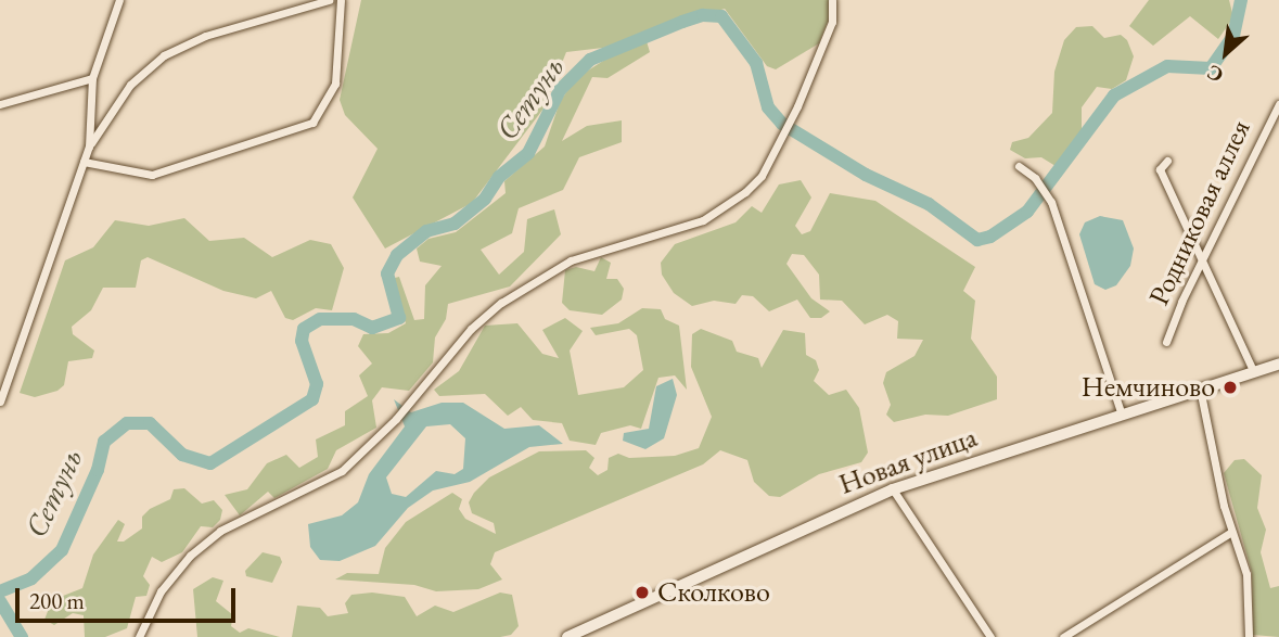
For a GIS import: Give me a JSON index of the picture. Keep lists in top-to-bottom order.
{
  "streets": {
    "street": ["Родниковая аллея", "Новая улица"]
  },
  "water": ["Сетунь"],
  "places": ["Немчиново", "Сколково"],
  "scale_bar": "200 m",
  "north": "bottom left"
}
